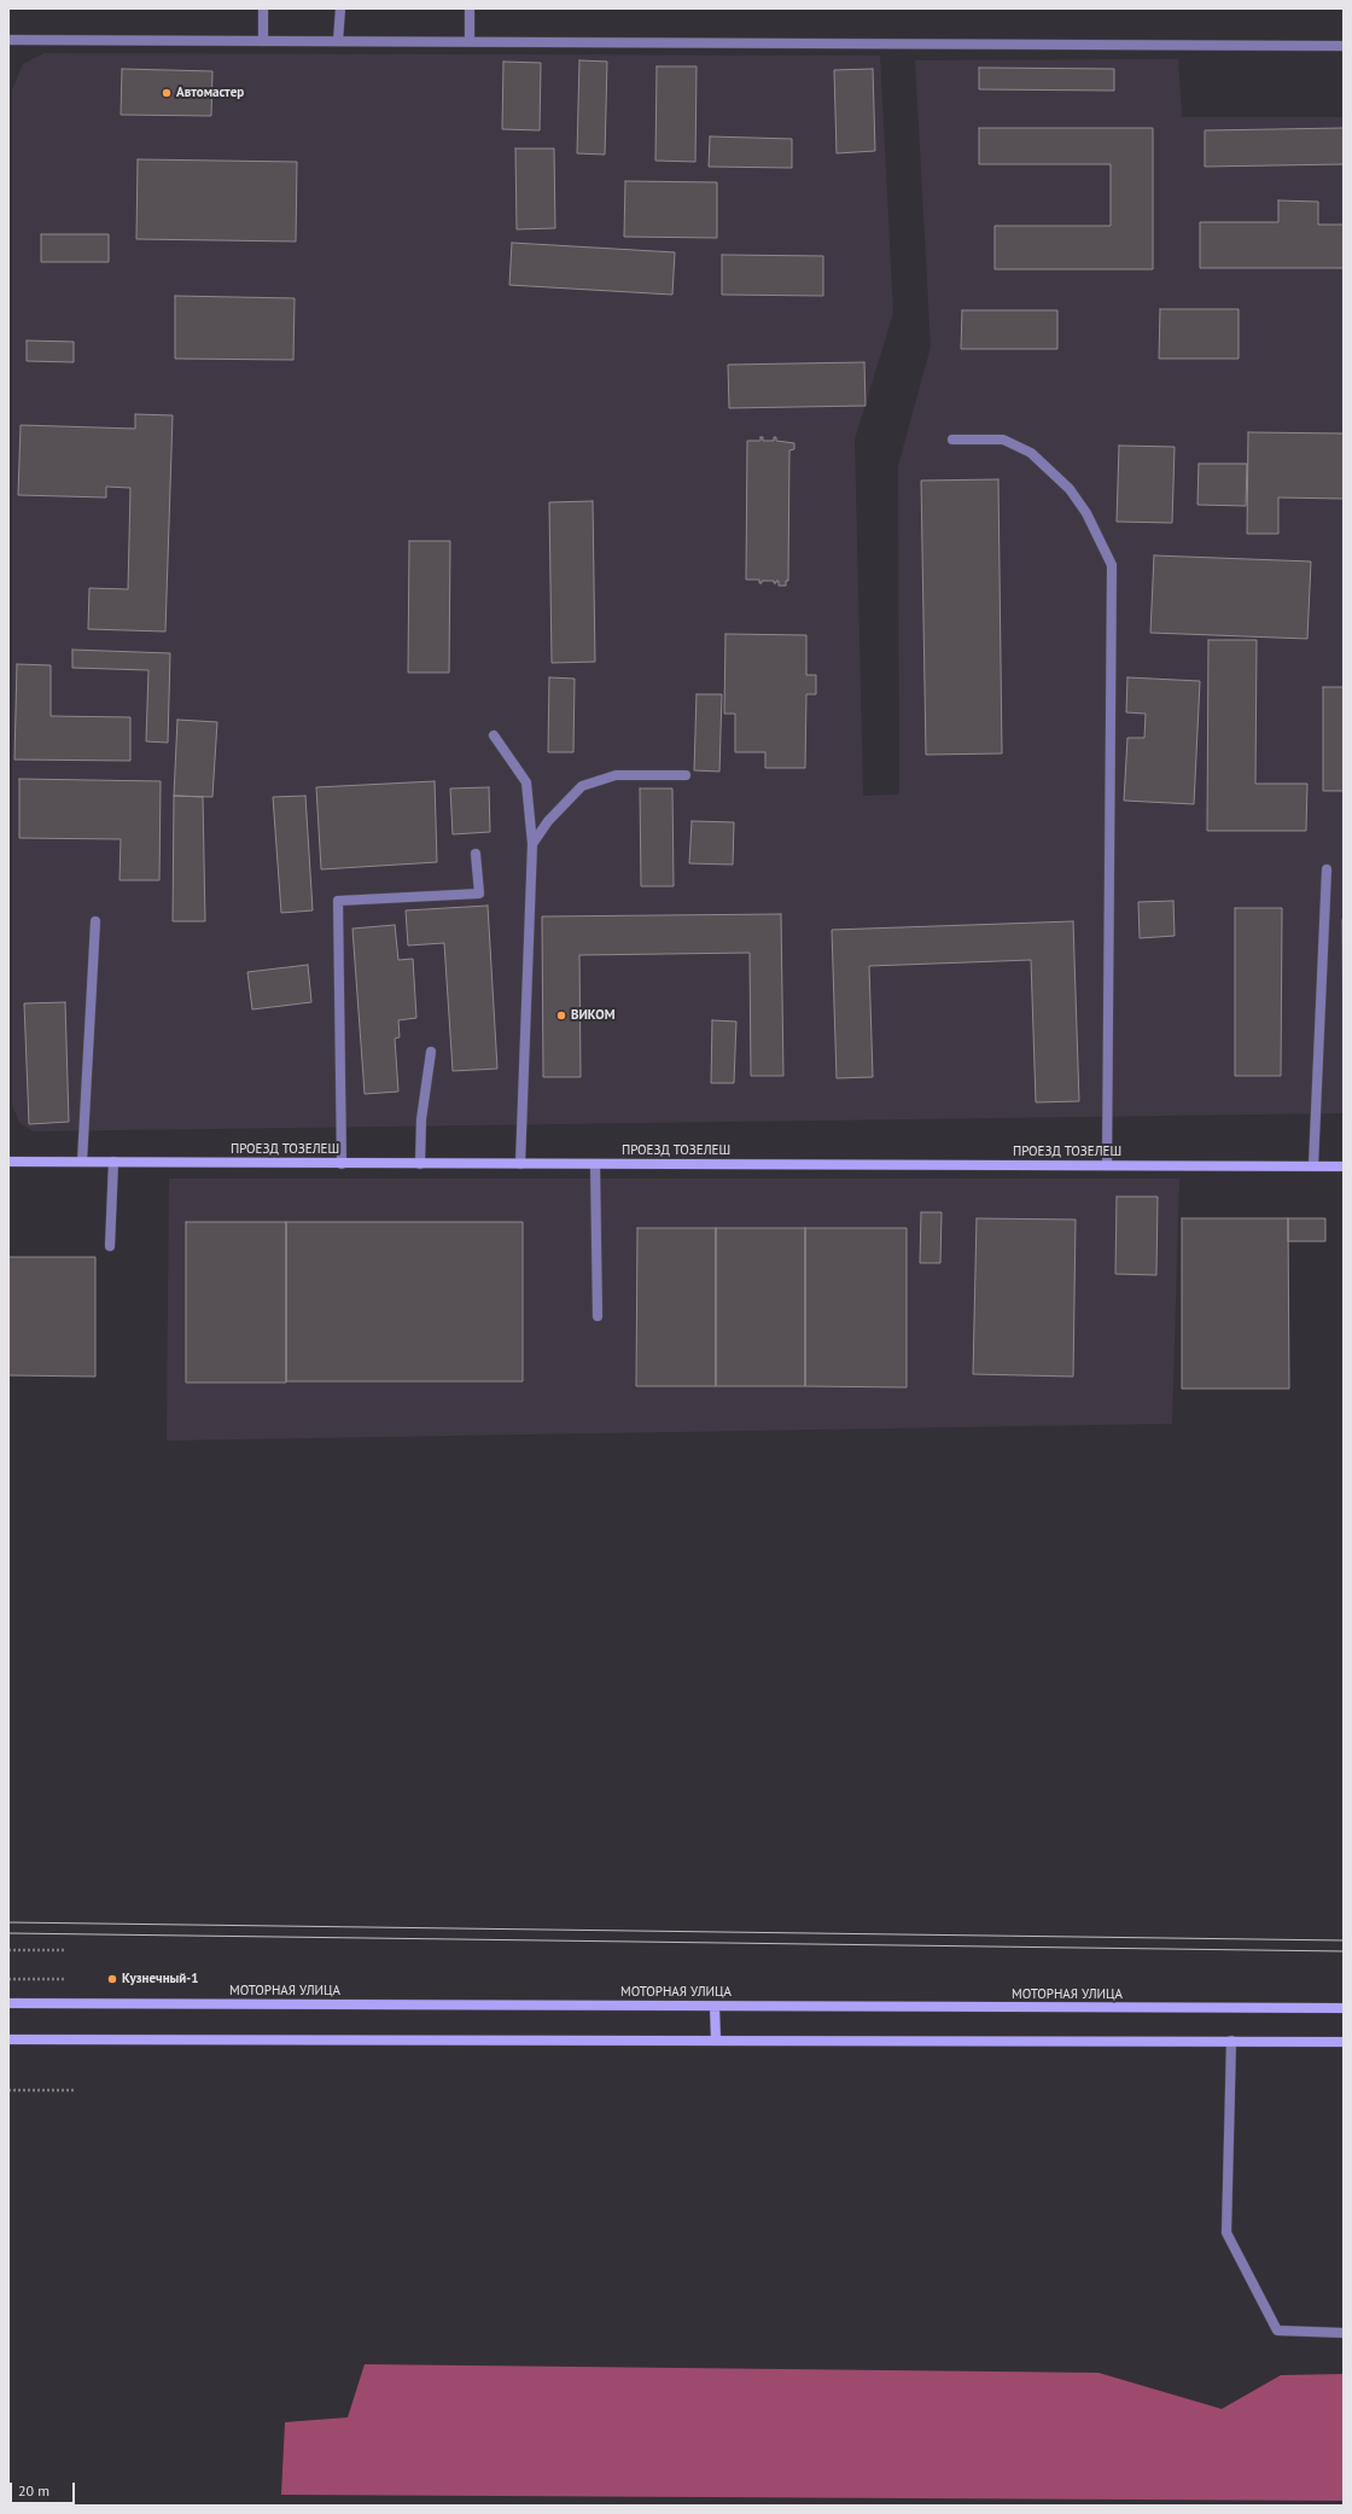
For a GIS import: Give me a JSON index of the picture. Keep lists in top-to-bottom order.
{
  "streets": {
    "main road": ["ПРОЕЗД ТОЗЕЛЕШ", "МОТОРНАЯ УЛИЦА"]
  },
  "places": ["Автомастер", "ВИКОМ", "Кузнечный-1"],
  "scale_bar": "20 m"
}
